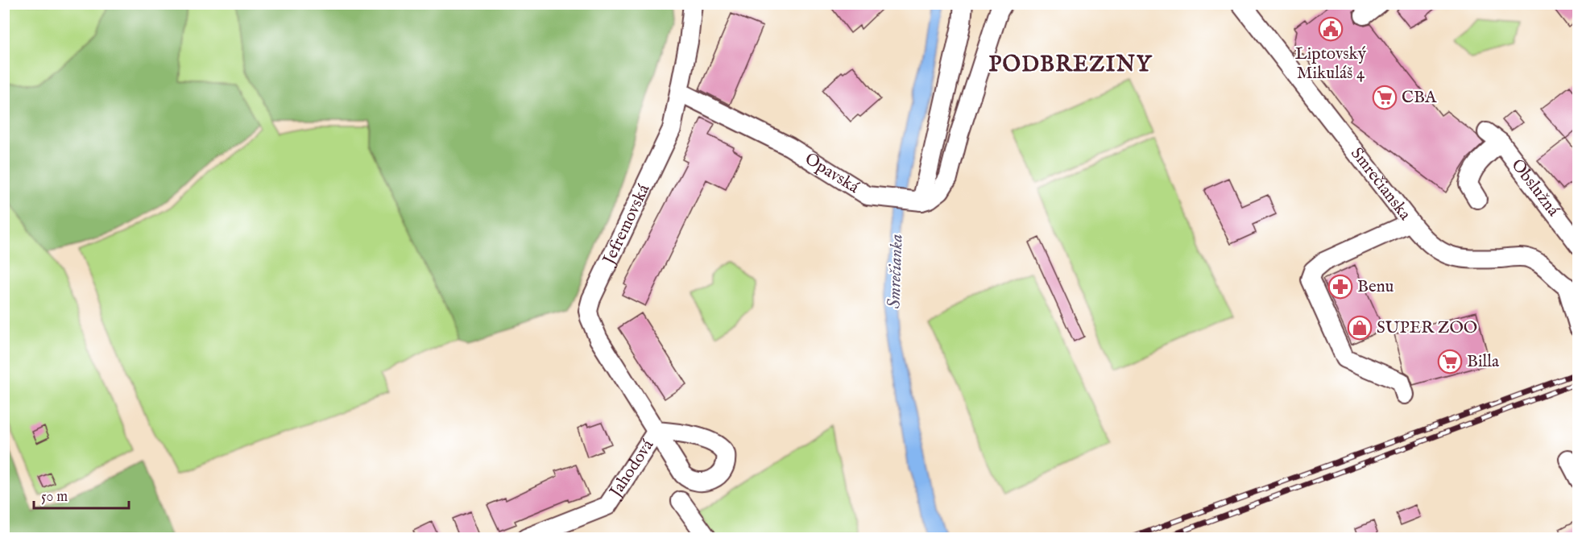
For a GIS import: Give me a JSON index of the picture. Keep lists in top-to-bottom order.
{
  "streets": {
    "street": [
      "Opavská",
      "Smrečianska",
      "Obslužná",
      "Jefremovská",
      "Jahodová"
    ]
  },
  "crossings": [
    ["Opavská", "Jefremovská"],
    ["Jefremovská", "Jahodová"]
  ],
  "districts": ["PODBREZINY"],
  "water": ["Smrečianka"],
  "places": {
    "public building": ["Liptovský Mikuláš 4"],
    "supermarket": ["CBA", "Billa"],
    "pharmacy": ["Benu"],
    "shop": ["SUPER ZOO"]
  },
  "scale_bar": "50 m"
}
